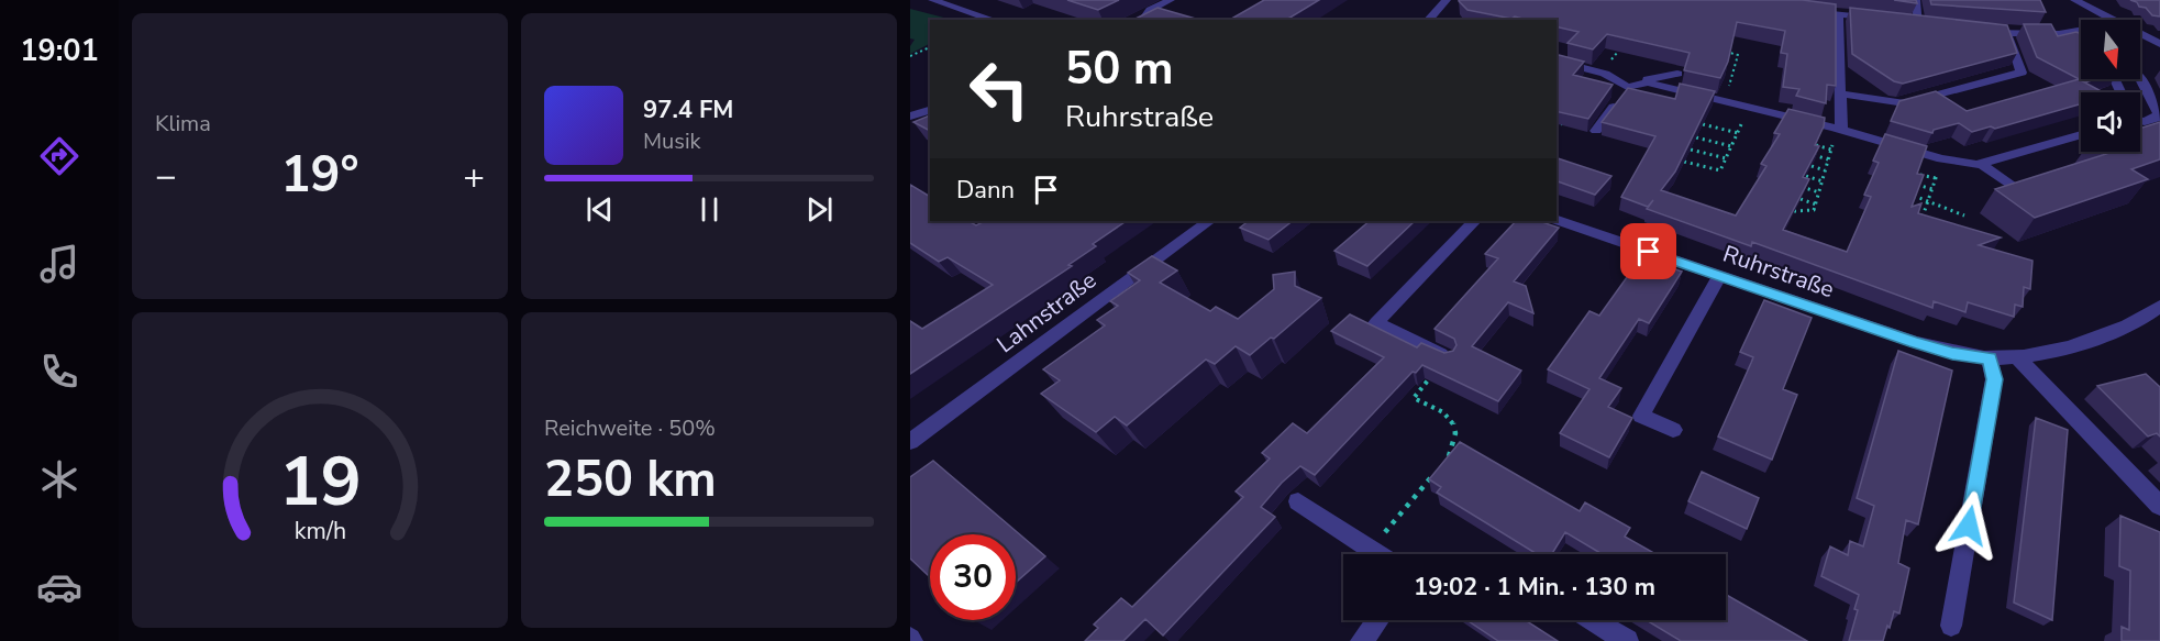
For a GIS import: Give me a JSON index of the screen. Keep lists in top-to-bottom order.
{
  "streets": {
    "street": ["Ruhrstraße", "Lahnstraße"]
  },
  "north": "bottom",
  "page": {
    "tabs": "19:01",
    "tile": [
      "Klima",
      ["Reichweite · 50%", "250 km"]
    ],
    "turn": ["50 m", "Ruhrstraße"],
    "song": ["97.4 FM", "Musik"],
    "heat": ["−", "19°", "+"],
    "then": "Dann",
    "limit": "30",
    "trip": "19:02 · 1 Min. · 130 m",
    "gauge": ["19", "km/h"]
  }
}
